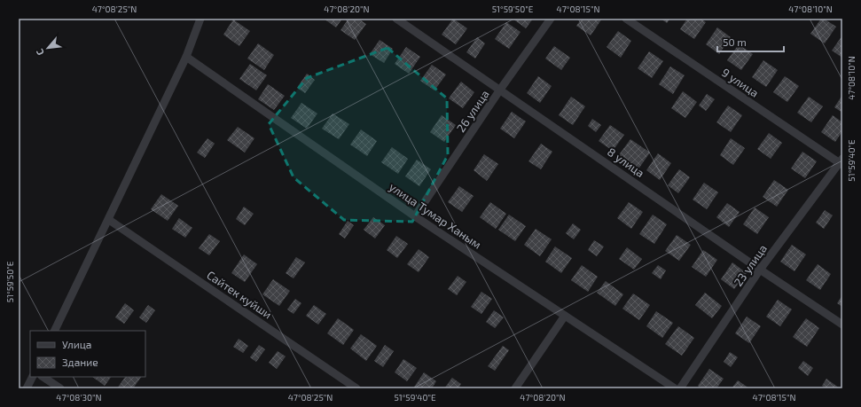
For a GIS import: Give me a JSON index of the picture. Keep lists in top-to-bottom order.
{
  "streets": {
    "street": [
      "9 улица",
      "26 улица",
      "8 улица",
      "улица Тумар Ханым",
      "23 улица",
      "Сайтек куйши"
    ]
  },
  "crossings": [
    ["9 улица", "23 улица"],
    ["26 улица", "8 улица"],
    ["26 улица", "улица Тумар Ханым"],
    ["8 улица", "23 улица"]
  ],
  "legend": ["Улица", "Здание"],
  "scale_bar": "50 m",
  "north": "bottom left",
  "coordinates": [
    "47°08'25\"N",
    "47°08'20\"N",
    "51°59'50\"E",
    "47°08'15\"N",
    "47°08'10\"N",
    "51°59'40\"E",
    "47°08'30\"N"
  ]
}
